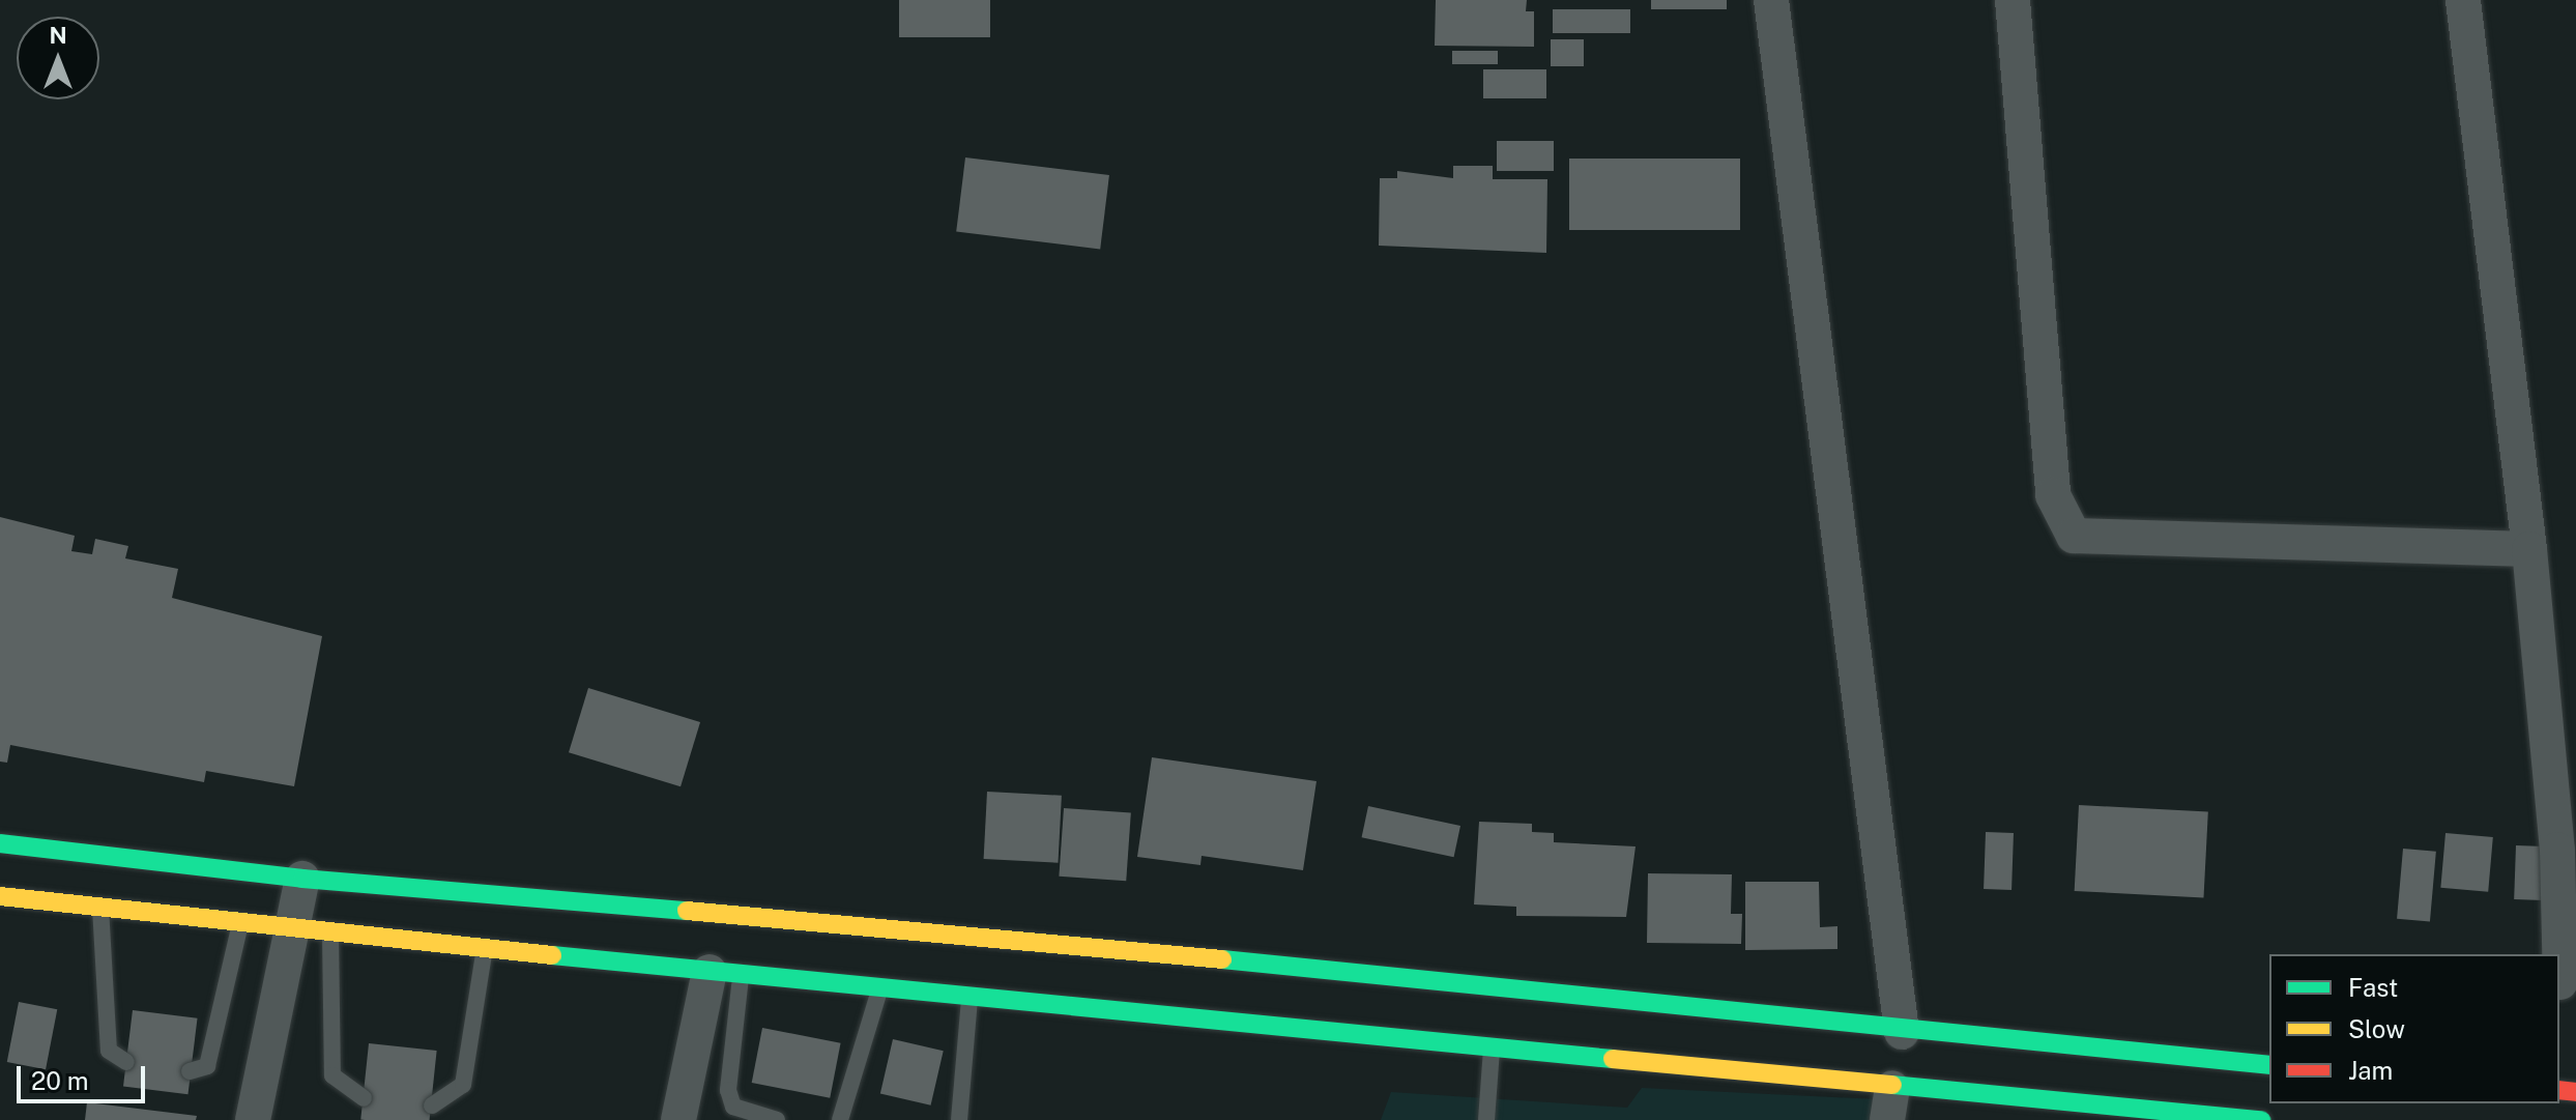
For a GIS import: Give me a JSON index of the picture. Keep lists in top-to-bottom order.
{
  "legend": ["Fast", "Slow", "Jam"],
  "scale_bar": "20 m",
  "north": "top"
}
